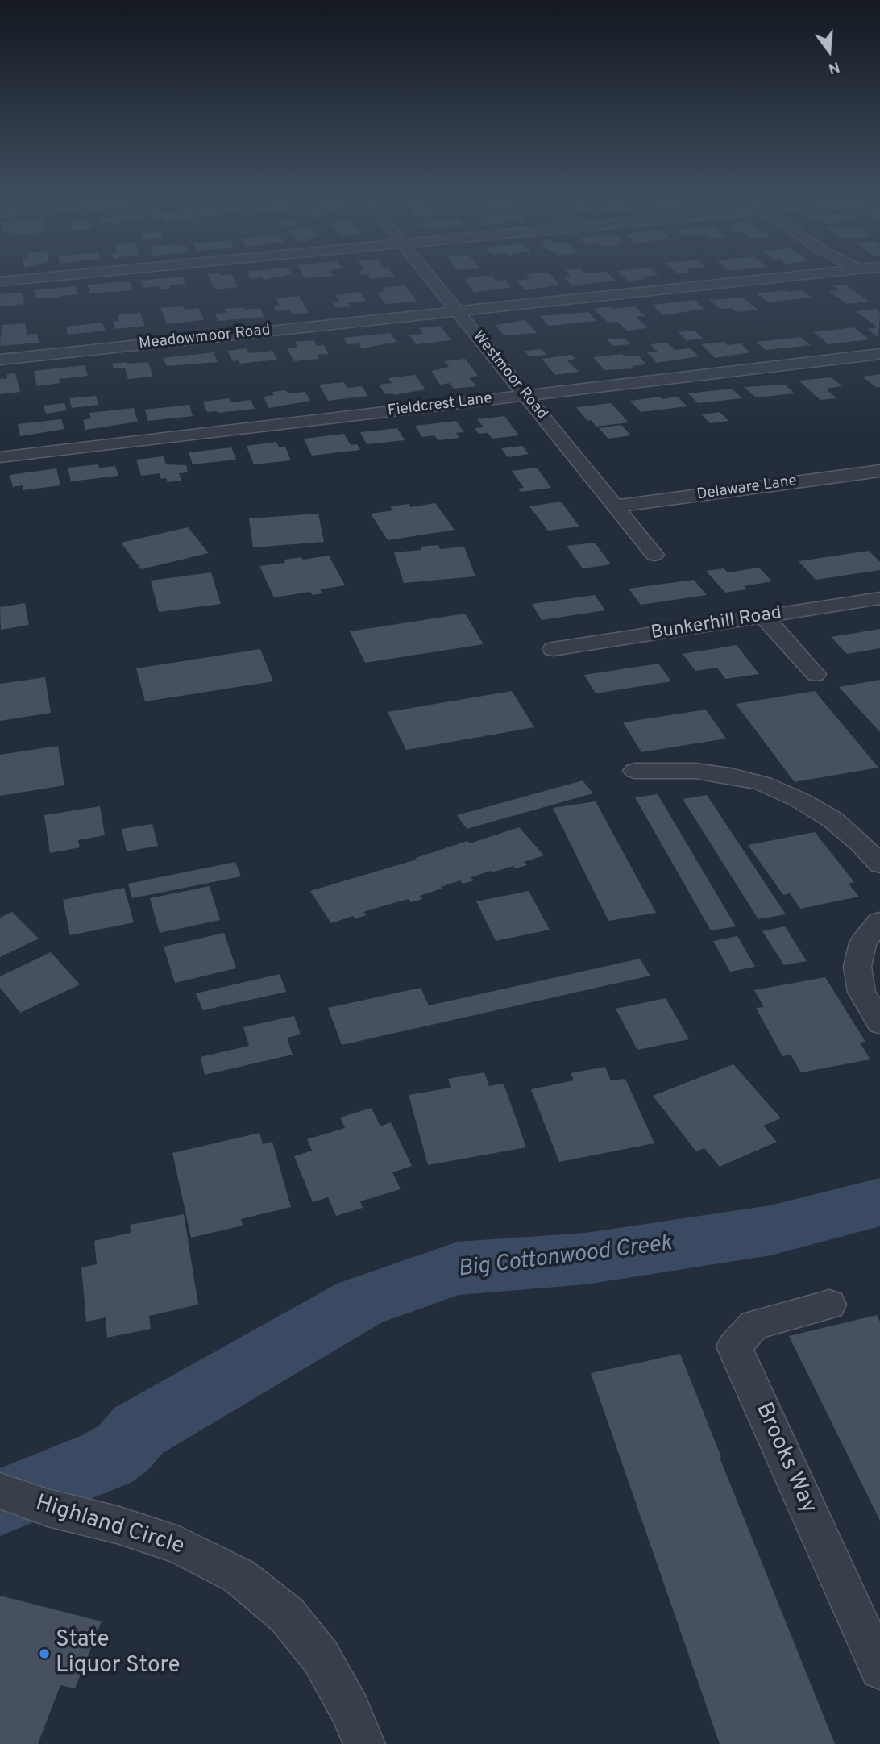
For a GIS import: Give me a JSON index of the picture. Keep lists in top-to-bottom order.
{
  "streets": {
    "street": [
      "Meadowmoor Road",
      "Westmoor Road",
      "Fieldcrest Lane",
      "Delaware Lane",
      "Bunkerhill Road",
      "Brooks Way",
      "Highland Circle"
    ]
  },
  "crossings": [
    ["Meadowmoor Road", "Westmoor Road"],
    ["Westmoor Road", "Fieldcrest Lane"],
    ["Westmoor Road", "Delaware Lane"]
  ],
  "water": ["Big Cottonwood Creek"],
  "places": ["State Liquor Store"],
  "north": "bottom"
}
